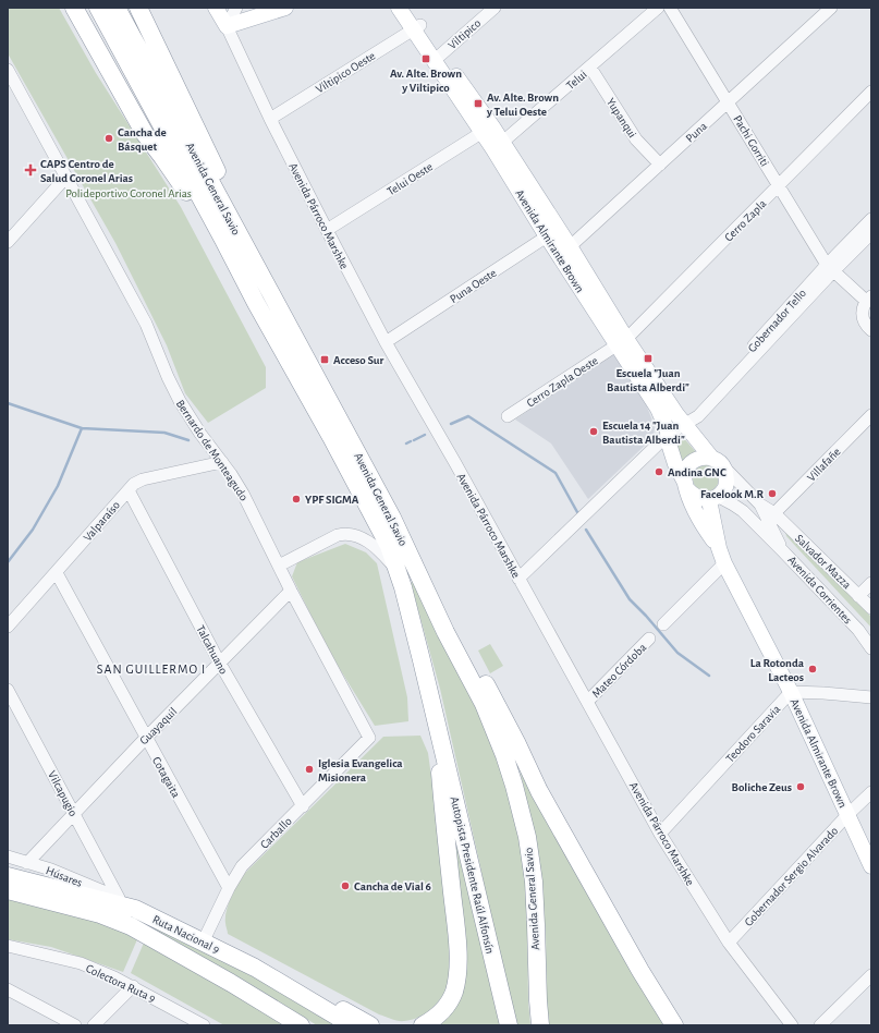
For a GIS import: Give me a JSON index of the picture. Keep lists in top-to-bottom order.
{
  "streets": {
    "highway": ["Avenida General Savio", "Autopista Presidente Raúl Alfonsín", "Ruta Nacional 9"],
    "main road": ["Avenida Párroco Marshke", "Avenida Almirante Brown"],
    "street": [
      "Viltipico",
      "Viltipico Oeste",
      "Telui",
      "Yupanqui",
      "Puna",
      "Pachi Gorriti",
      "Telui Oeste",
      "Cerro Zapla",
      "Puna Oeste",
      "Gobernador Tello",
      "Cerro Zapla Oeste",
      "Bernardo de Monteagudo",
      "Villafañe",
      "Valparaíso",
      "Salvador Mazza",
      "Avenida Corrientes",
      "Talcahuano",
      "Mateo Córdoba",
      "Guayaquil",
      "Teodoro Saravia",
      "Cotagaita",
      "Vilcapugio",
      "Carballo",
      "Húsares",
      "Gobernador Sergio Alvarado",
      "Colectora Ruta 9"
    ]
  },
  "crossings": [
    ["Viltipico", "Avenida Almirante Brown"],
    ["Viltipico Oeste", "Avenida Párroco Marshke"],
    ["Viltipico Oeste", "Avenida Almirante Brown"],
    ["Telui", "Yupanqui"],
    ["Telui", "Avenida Almirante Brown"],
    ["Yupanqui", "Puna"],
    ["Puna", "Pachi Gorriti"],
    ["Puna", "Avenida Almirante Brown"],
    ["Pachi Gorriti", "Cerro Zapla"],
    ["Pachi Gorriti", "Gobernador Tello"],
    ["Telui Oeste", "Avenida Párroco Marshke"],
    ["Telui Oeste", "Avenida Almirante Brown"],
    ["Avenida General Savio", "Autopista Presidente Raúl Alfonsín"],
    ["Avenida Párroco Marshke", "Puna Oeste"],
    ["Avenida Párroco Marshke", "Gobernador Tello"],
    ["Avenida Párroco Marshke", "Mateo Córdoba"],
    ["Avenida Párroco Marshke", "Teodoro Saravia"],
    ["Avenida Párroco Marshke", "Gobernador Sergio Alvarado"],
    ["Cerro Zapla", "Avenida Almirante Brown"],
    ["Cerro Zapla", "Cerro Zapla Oeste"],
    ["Avenida Almirante Brown", "Puna Oeste"],
    ["Avenida Almirante Brown", "Gobernador Tello"],
    ["Avenida Almirante Brown", "Cerro Zapla Oeste"],
    ["Avenida Almirante Brown", "Avenida Corrientes"],
    ["Avenida Almirante Brown", "Teodoro Saravia"],
    ["Avenida Almirante Brown", "Gobernador Sergio Alvarado"],
    ["Bernardo de Monteagudo", "Valparaíso"],
    ["Bernardo de Monteagudo", "Guayaquil"],
    ["Bernardo de Monteagudo", "Carballo"],
    ["Villafañe", "Salvador Mazza"],
    ["Valparaíso", "Talcahuano"],
    ["Valparaíso", "Cotagaita"],
    ["Salvador Mazza", "Avenida Corrientes"],
    ["Talcahuano", "Guayaquil"],
    ["Talcahuano", "Carballo"],
    ["Guayaquil", "Cotagaita"],
    ["Guayaquil", "Vilcapugio"],
    ["Guayaquil", "Húsares"],
    ["Cotagaita", "Carballo"],
    ["Vilcapugio", "Húsares"],
    ["Carballo", "Ruta Nacional 9"],
    ["Húsares", "Ruta Nacional 9"]
  ],
  "districts": ["SAN GUILLERMO I"],
  "parks": ["Polideportivo Coronel Arias"],
  "places": {
    "transit": [
      "Av. Alte. Brown y Viltipico",
      "Av. Alte. Brown y Telui Oeste",
      "Escuela \"Juan Bautista Alberdi\"",
      "Acceso Sur"
    ],
    "other": [
      "Cancha de Básquet",
      "Escuela 14 \"Juan Bautista Alberdi\"",
      "Andina GNC",
      "Facelook M.R",
      "YPF SIGMA",
      "La Rotonda Lacteos",
      "Iglesia Evangelica Misionera",
      "Boliche Zeus",
      "Cancha de Vial 6"
    ],
    "health": ["CAPS Centro de Salud Coronel Arias"]
  }
}
